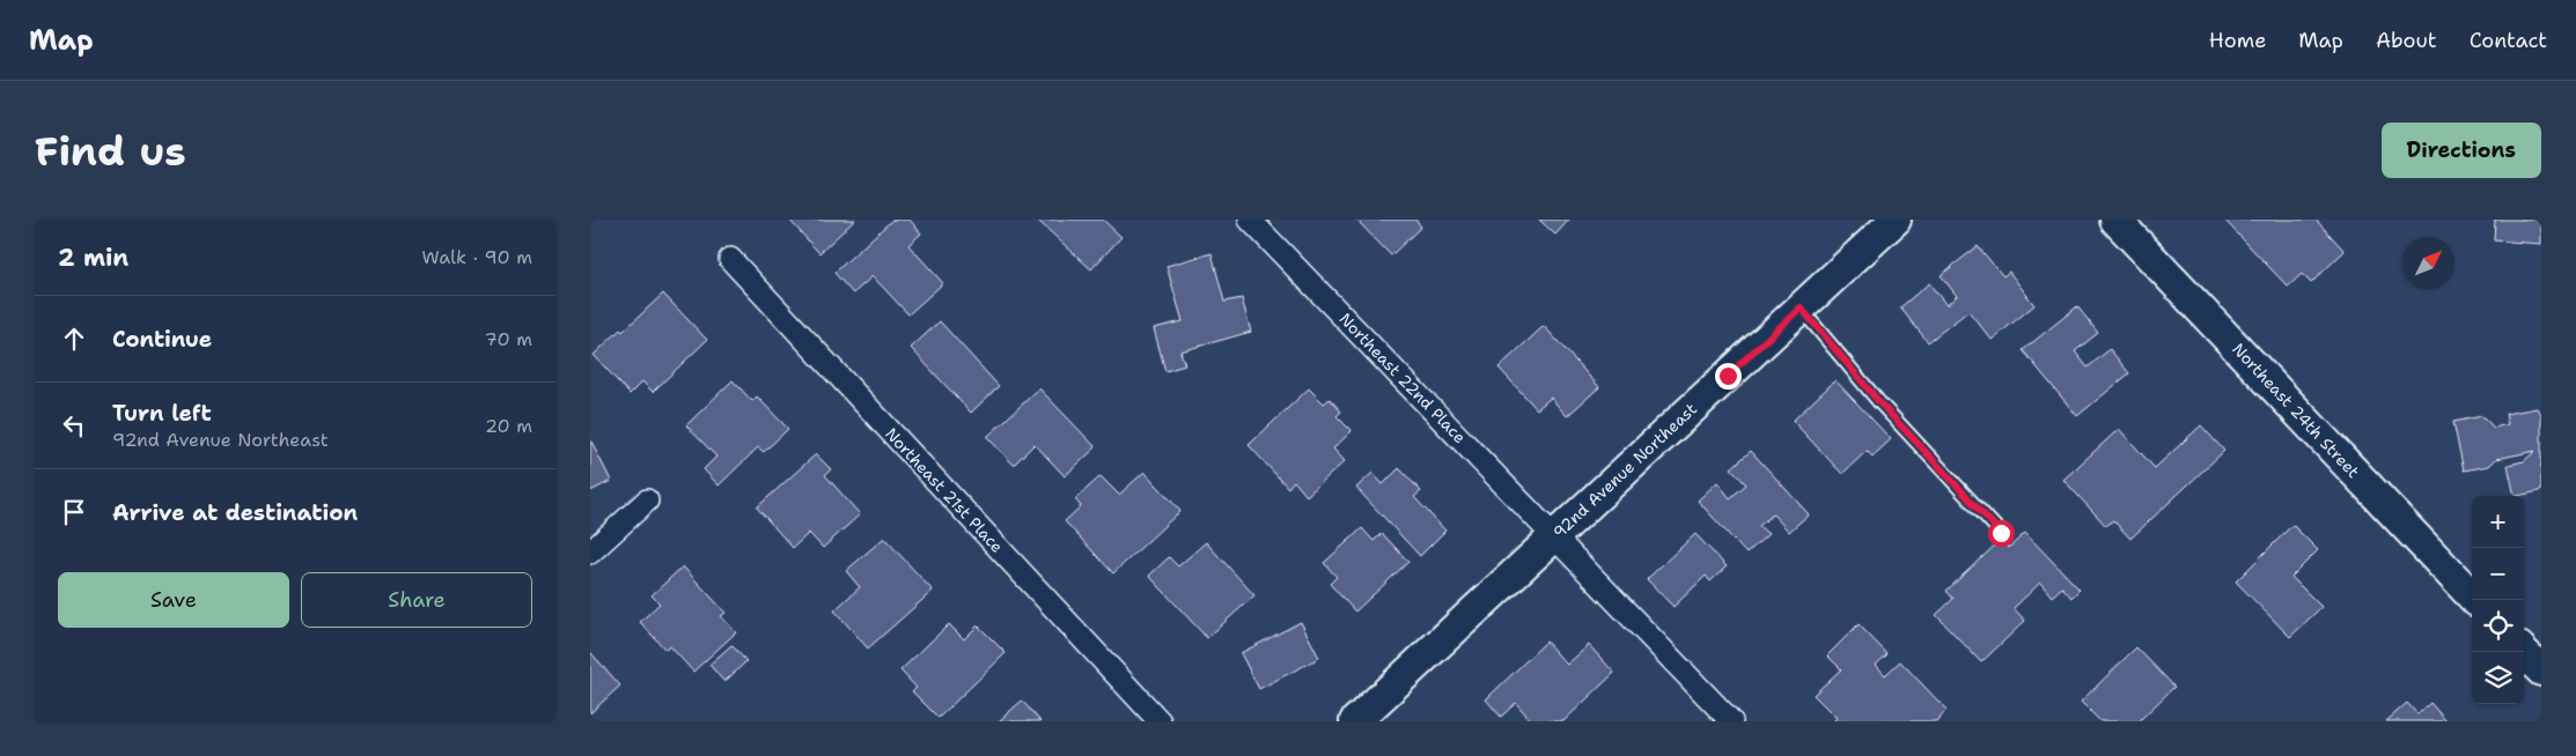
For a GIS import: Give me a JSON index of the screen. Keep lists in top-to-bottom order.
{
  "streets": {
    "main road": ["Northeast 24th Street", "92nd Avenue Northeast"],
    "street": ["Northeast 22nd Place", "Northeast 21st Place"]
  },
  "crossings": [
    ["Northeast 22nd Place", "92nd Avenue Northeast"]
  ],
  "north": "top right",
  "page": {
    "header": "Map",
    "nav": [
      "Home",
      "Map",
      "About",
      "Contact"
    ],
    "buttons": [
      "Directions",
      ["Save", "Share"]
    ],
    "title": "Find us",
    "heading": ["2 min", "Walk · 90 m"],
    "list": [
      ["Continue", "70 m"],
      ["Turn left", "92nd Avenue Northeast", "20 m"],
      "Arrive at destination"
    ],
    "map_buttons": ["+", "−"]
  }
}
